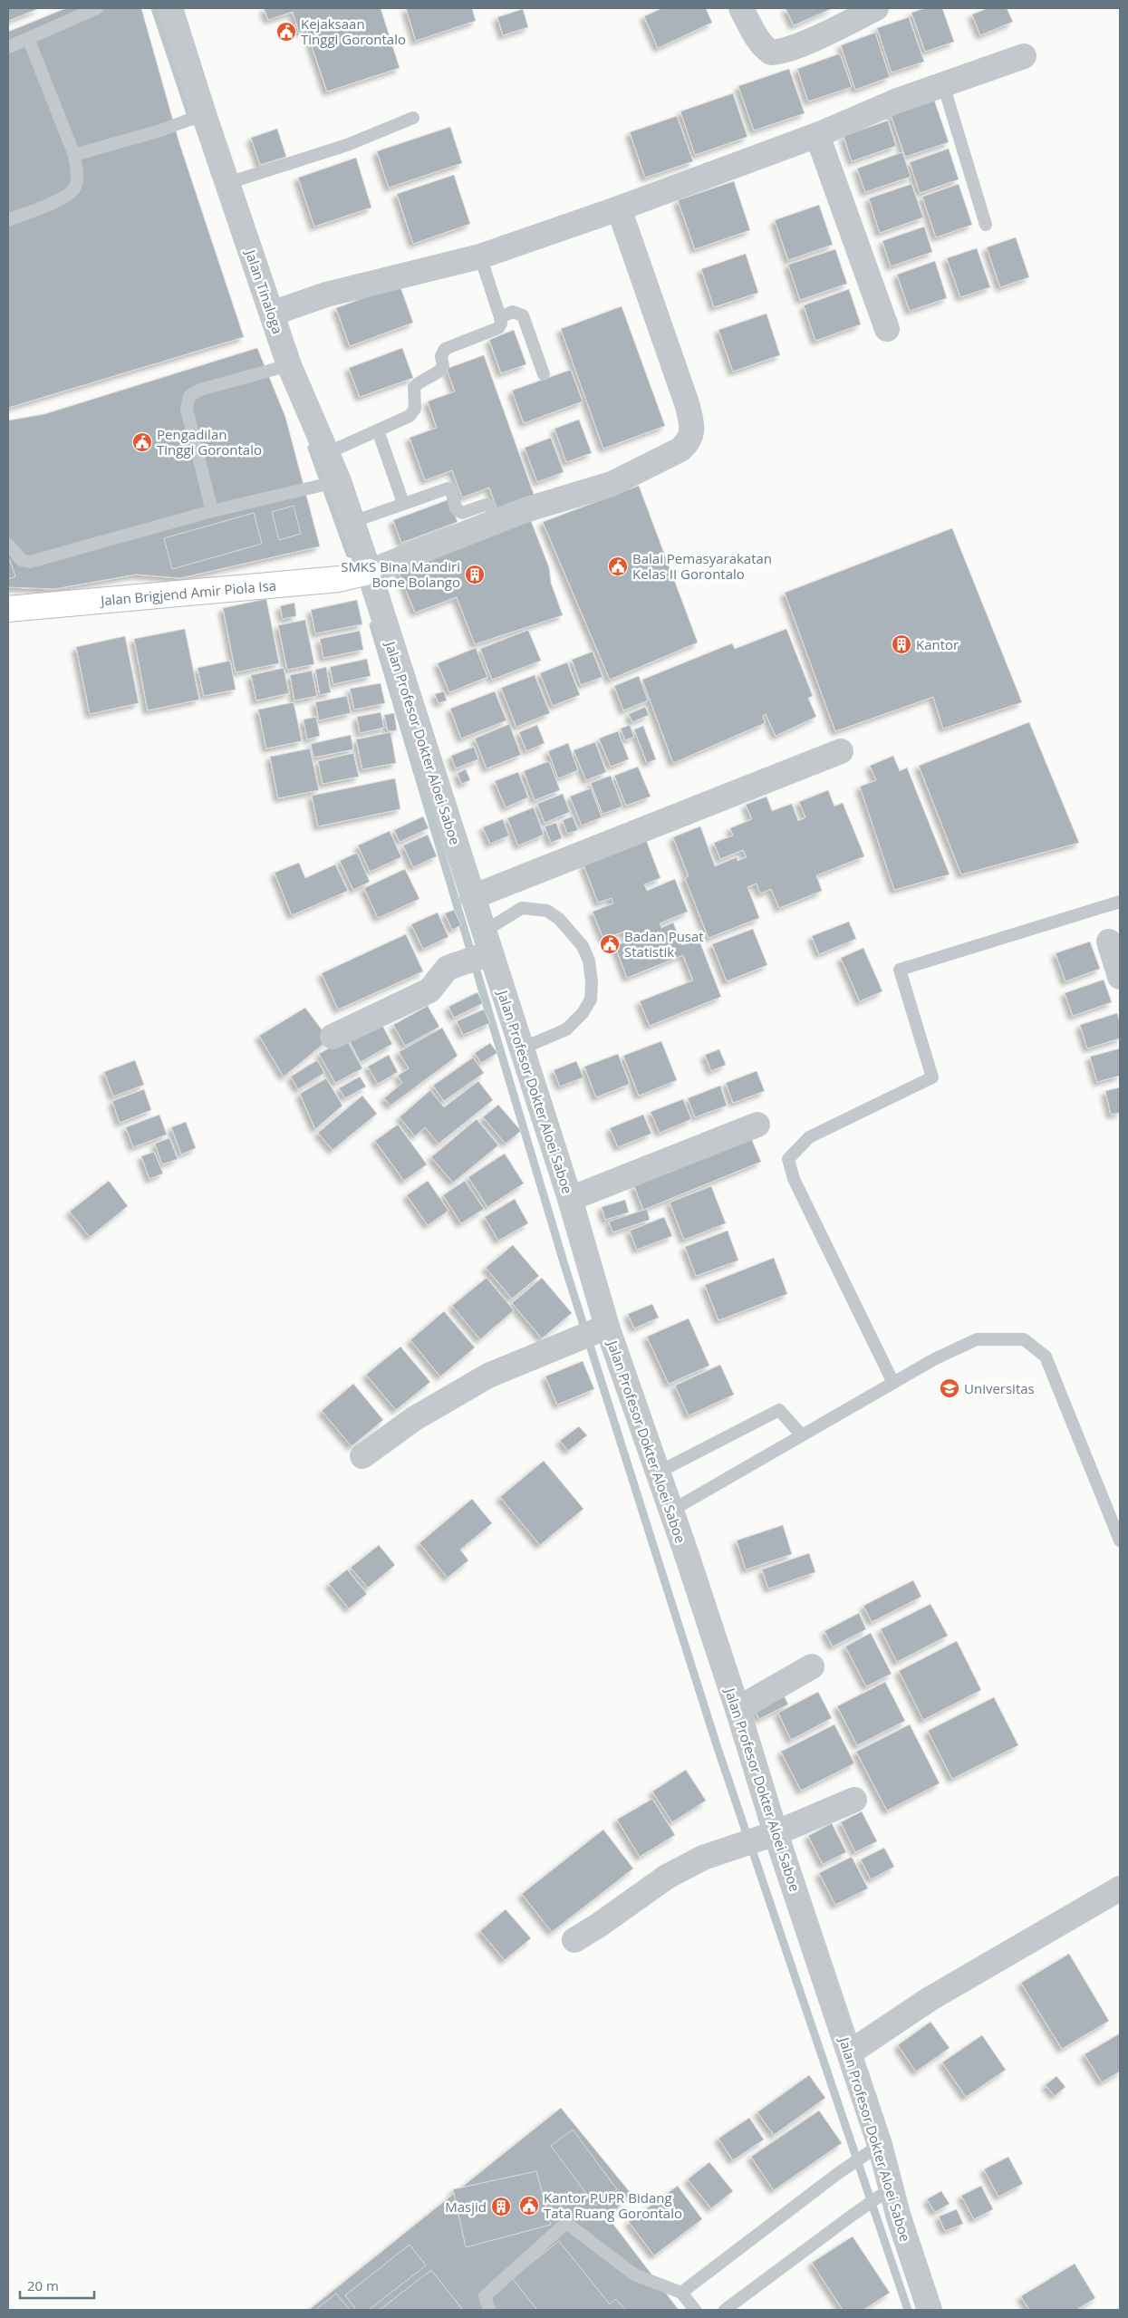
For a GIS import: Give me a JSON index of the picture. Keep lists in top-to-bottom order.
{
  "streets": {
    "main road": ["Jalan Brigjend Amir Piola Isa"],
    "street": ["Jalan Tinaloga", "Jalan Profesor Dokter Aloei Saboe"]
  },
  "crossings": [
    ["Jalan Tinaloga", "Jalan Brigjend Amir Piola Isa"],
    ["Jalan Tinaloga", "Jalan Profesor Dokter Aloei Saboe"],
    ["Jalan Brigjend Amir Piola Isa", "Jalan Profesor Dokter Aloei Saboe"]
  ],
  "places": {
    "public building": [
      "Kejaksaan Tinggi Gorontalo",
      "Pengadilan Tinggi Gorontalo",
      "Balai Pemasyarakatan Kelas II Gorontalo",
      "Badan Pusat Statistik",
      "Kantor PUPR Bidang Tata Ruang Gorontalo"
    ],
    "building": ["SMKS Bina Mandiri Bone Bolango", "Kantor", "Masjid"],
    "school or university": ["Universitas"]
  },
  "scale_bar": "20 m"
}
